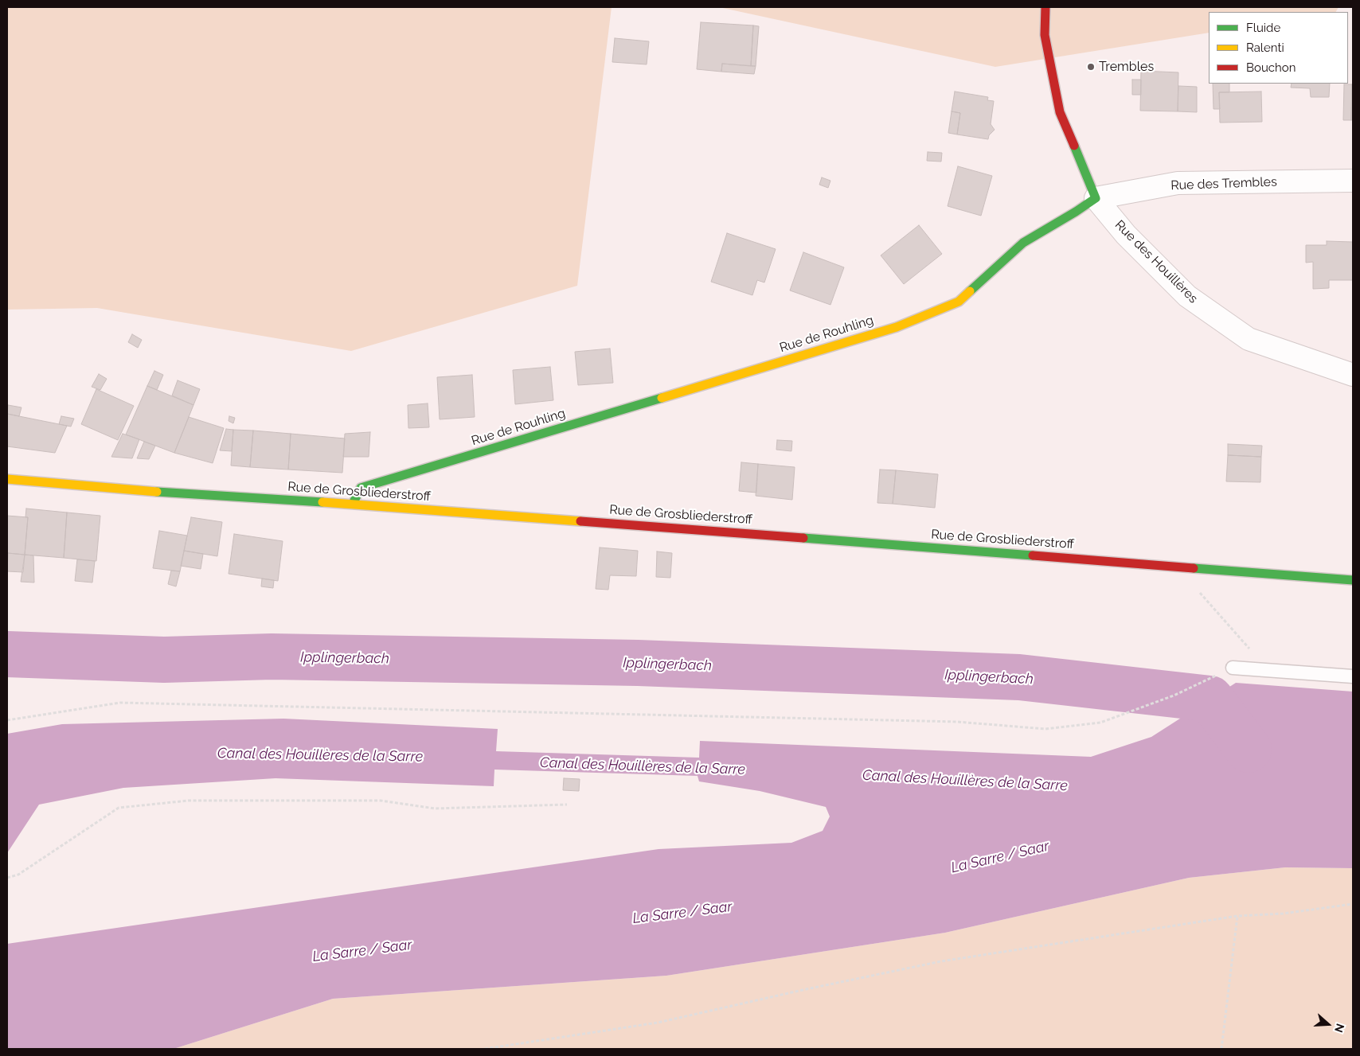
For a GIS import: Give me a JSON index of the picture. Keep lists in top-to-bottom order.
{
  "streets": {
    "main road": ["Rue de Rouhling", "Rue de Grosbliederstroff"],
    "street": ["Rue des Trembles", "Rue des Houillères"]
  },
  "crossings": [
    ["Rue des Trembles", "Rue des Houillères"],
    ["Rue des Trembles", "Rue de Rouhling"],
    ["Rue des Houillères", "Rue de Rouhling"],
    ["Rue de Rouhling", "Rue de Grosbliederstroff"]
  ],
  "water": ["Ipplingerbach", "Canal des Houillères de la Sarre", "La Sarre / Saar"],
  "places": ["Trembles"],
  "legend": ["Fluide", "Ralenti", "Bouchon"],
  "north": "right"
}
